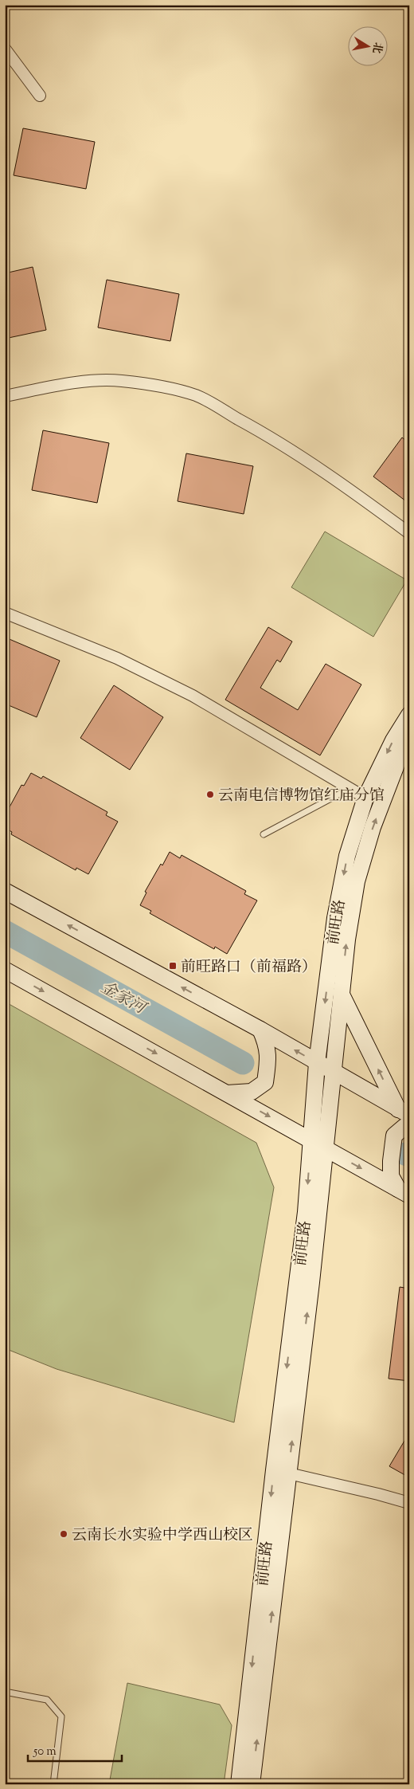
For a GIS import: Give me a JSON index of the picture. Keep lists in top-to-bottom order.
{
  "streets": {
    "street": ["前旺路"]
  },
  "water": ["金家河"],
  "places": {
    "other": ["云南电信博物馆红庙分馆", "云南长水实验中学西山校区"],
    "transit": ["前旺路口（前福路）"]
  },
  "scale_bar": "50 m",
  "north": "right"
}
